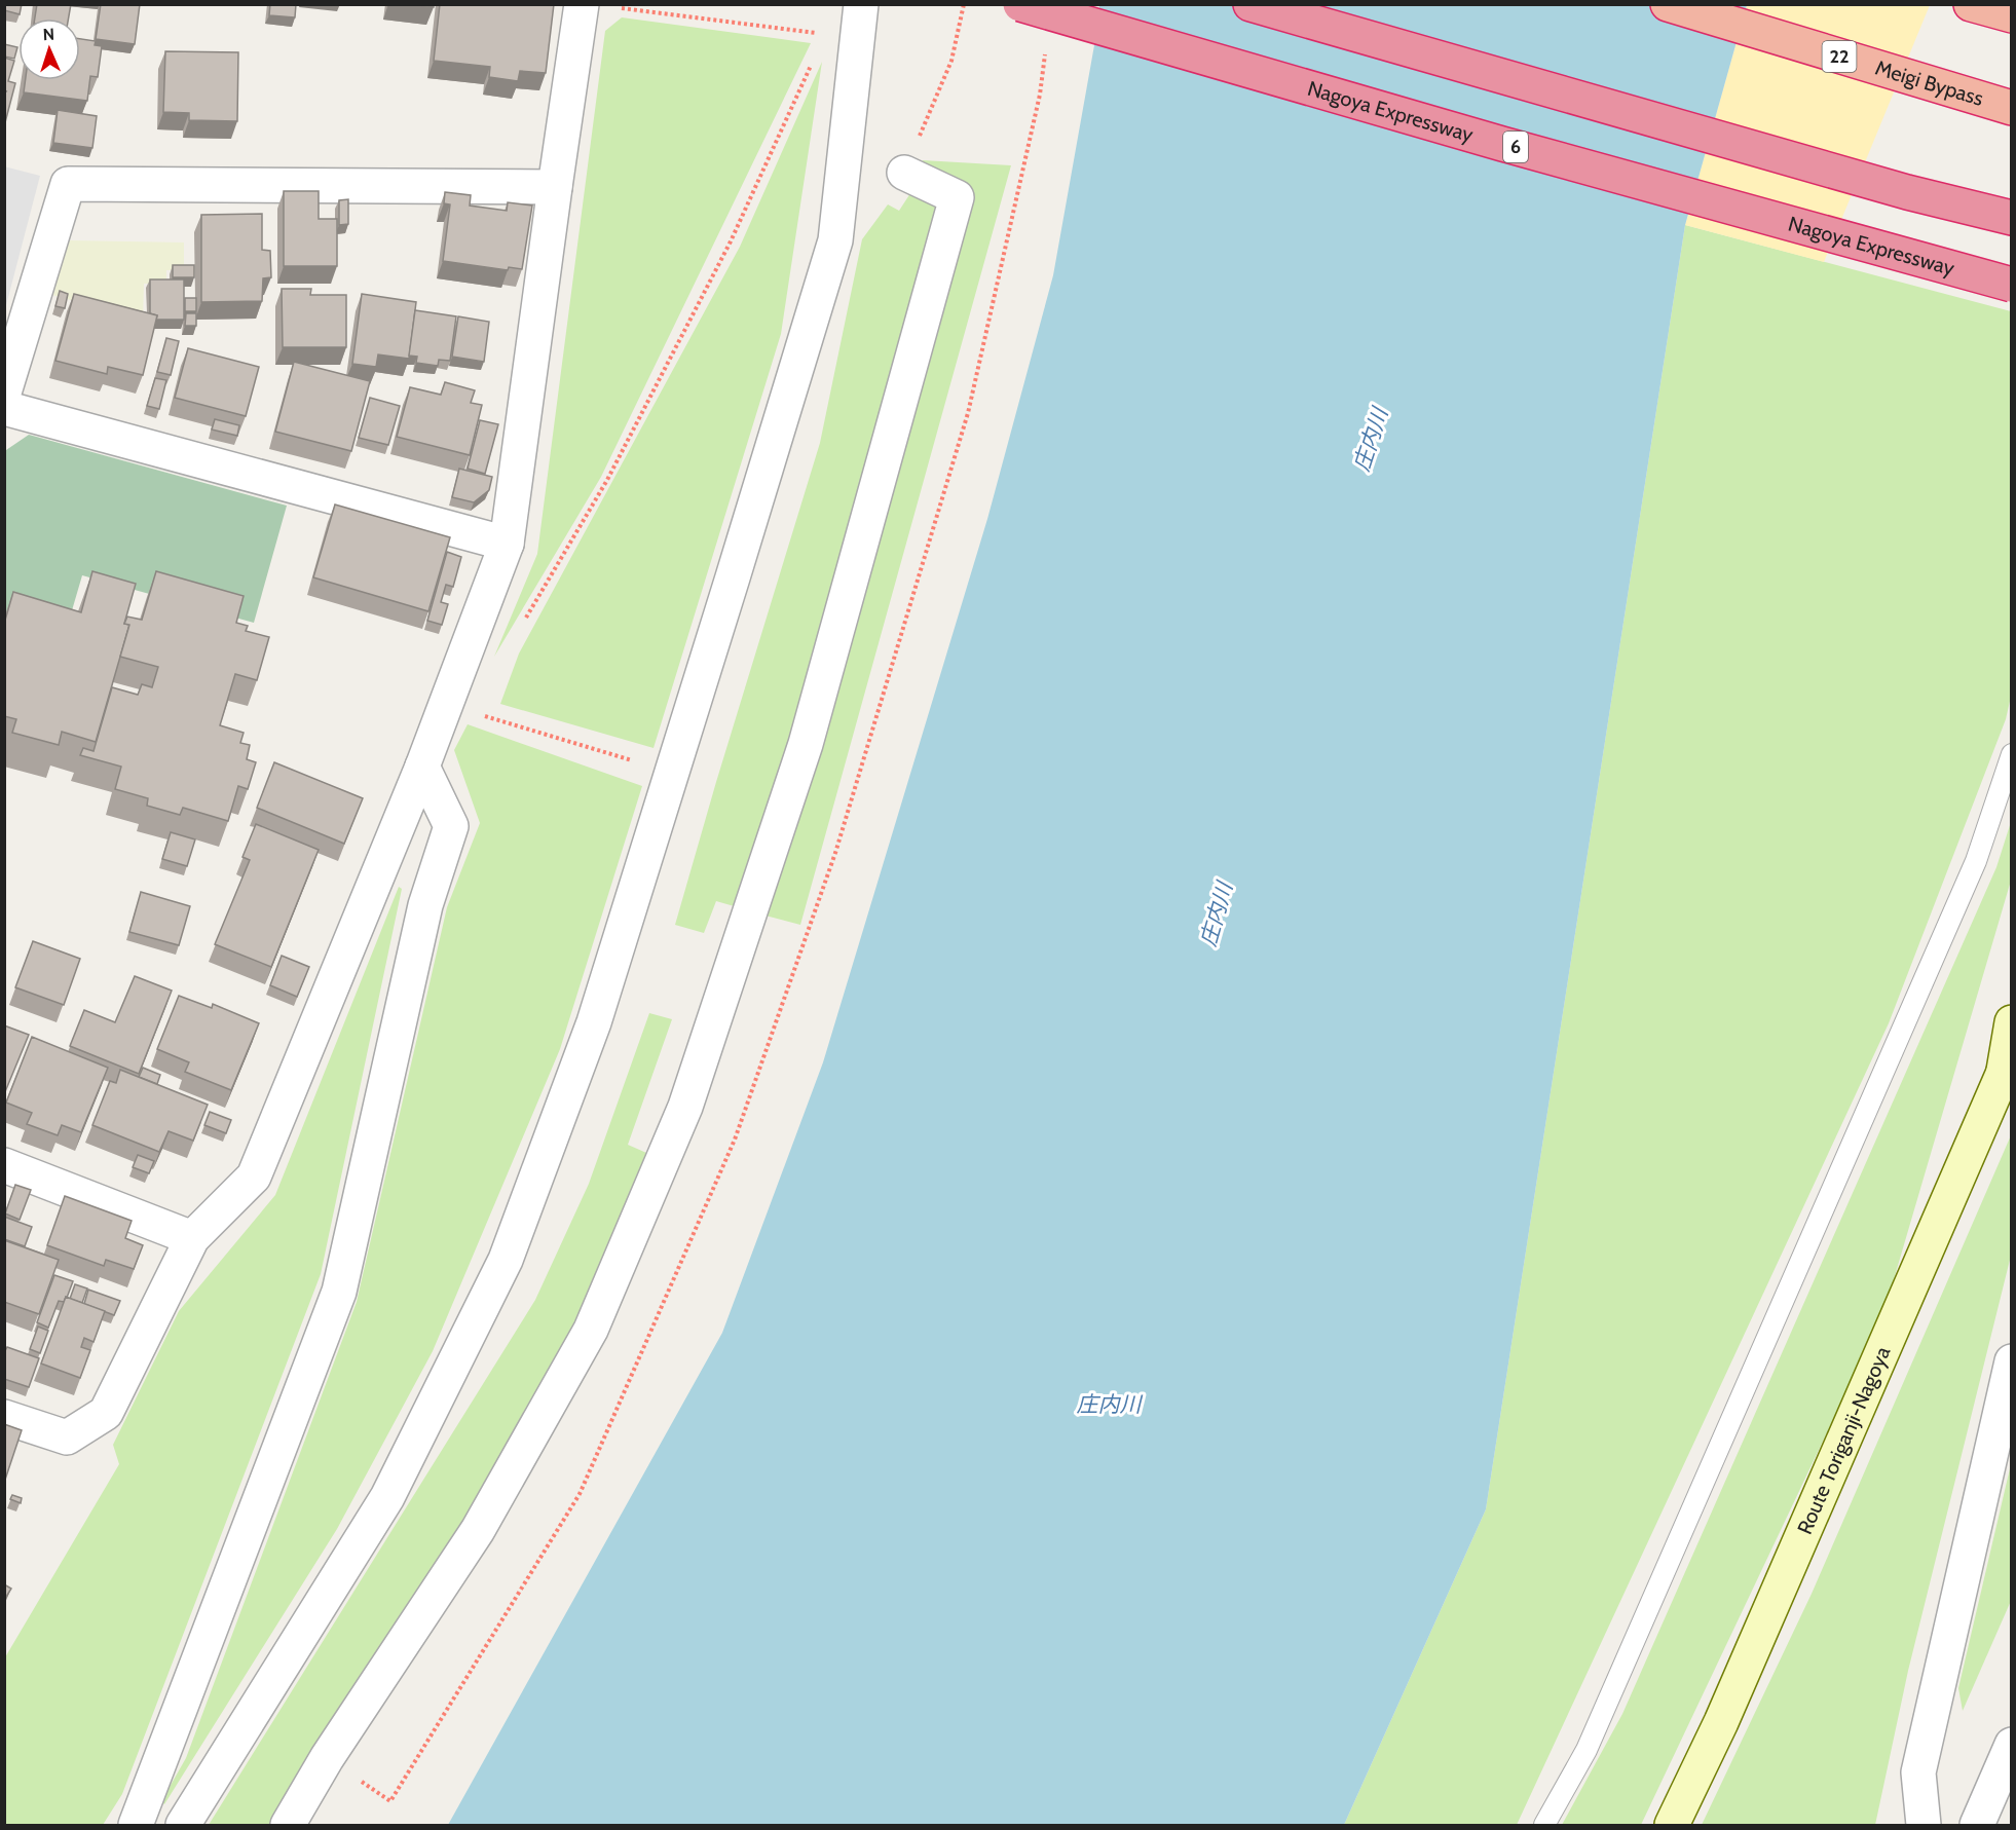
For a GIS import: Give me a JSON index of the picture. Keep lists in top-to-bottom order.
{
  "streets": {
    "highway": [
      "22",
      "Meigi Bypass",
      "Nagoya Expressway",
      "6"
    ],
    "main road": ["Route Toriganji-Nagoya"]
  },
  "water": ["庄内川"],
  "north": "top"
}
